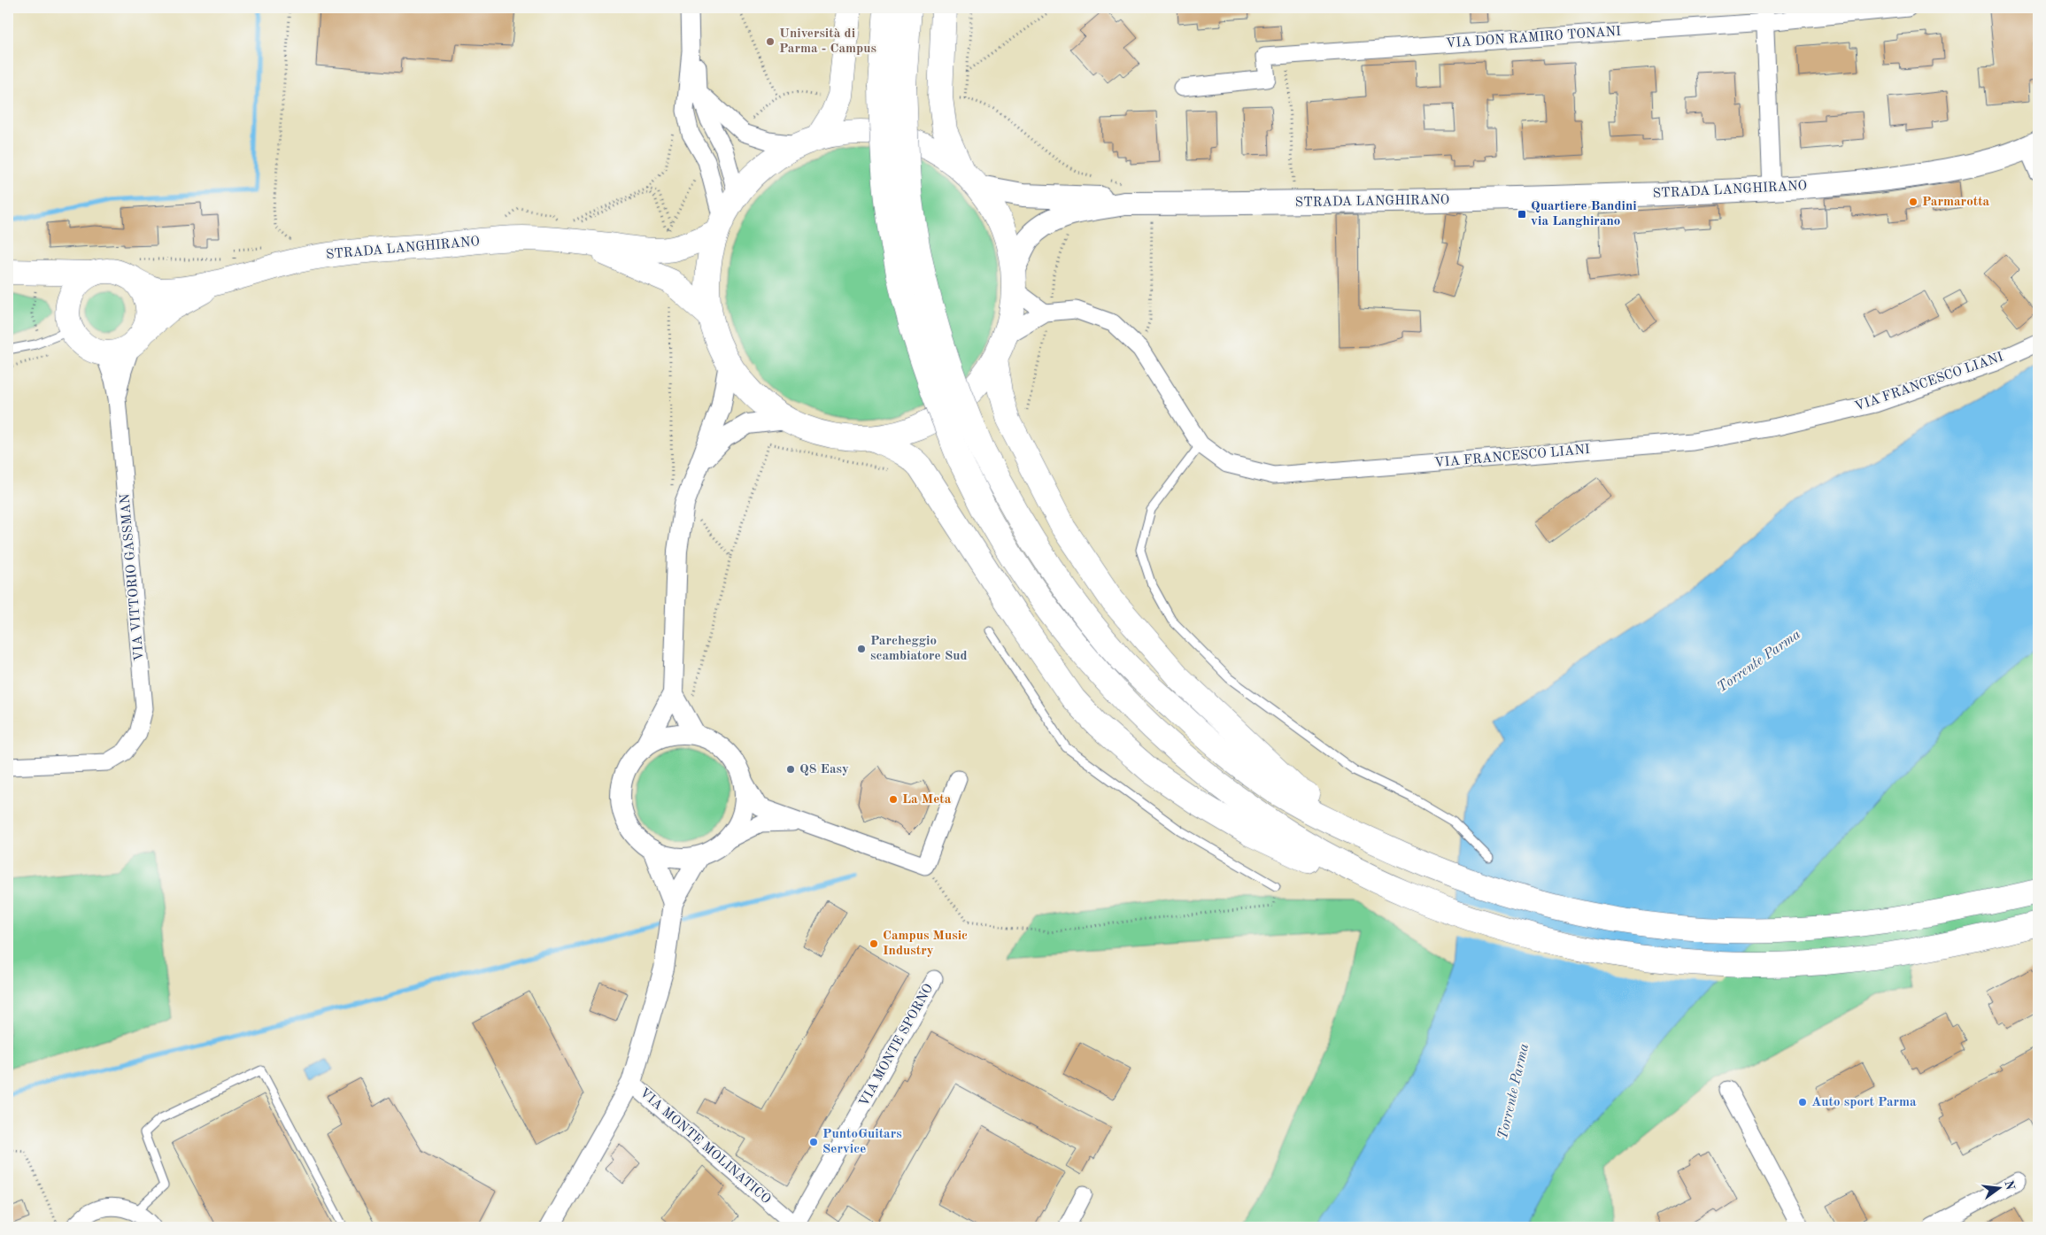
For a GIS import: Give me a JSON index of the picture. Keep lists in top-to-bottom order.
{
  "streets": {
    "main road": ["STRADA LANGHIRANO"],
    "street": [
      "VIA DON RAMIRO TONANI",
      "VIA FRANCESCO LIANI",
      "VIA VITTORIO GASSMAN",
      "VIA MONTE SPORNO",
      "VIA MONTE MOLINATICO"
    ]
  },
  "crossings": [
    ["STRADA LANGHIRANO", "VIA FRANCESCO LIANI"],
    ["STRADA LANGHIRANO", "VIA VITTORIO GASSMAN"],
    ["VIA MONTE SPORNO", "VIA MONTE MOLINATICO"]
  ],
  "water": ["Torrente Parma"],
  "places": {
    "other": [
      "Università di Parma - Campus",
      "Parmarotta",
      "Parcheggio scambiatore Sud",
      "Q8 Easy",
      "La Meta",
      "Campus Music Industry",
      "Auto sport Parma",
      "PuntoGuitars Service"
    ],
    "transit": ["Quartiere Bandini via Langhirano"]
  },
  "north": "right"
}
